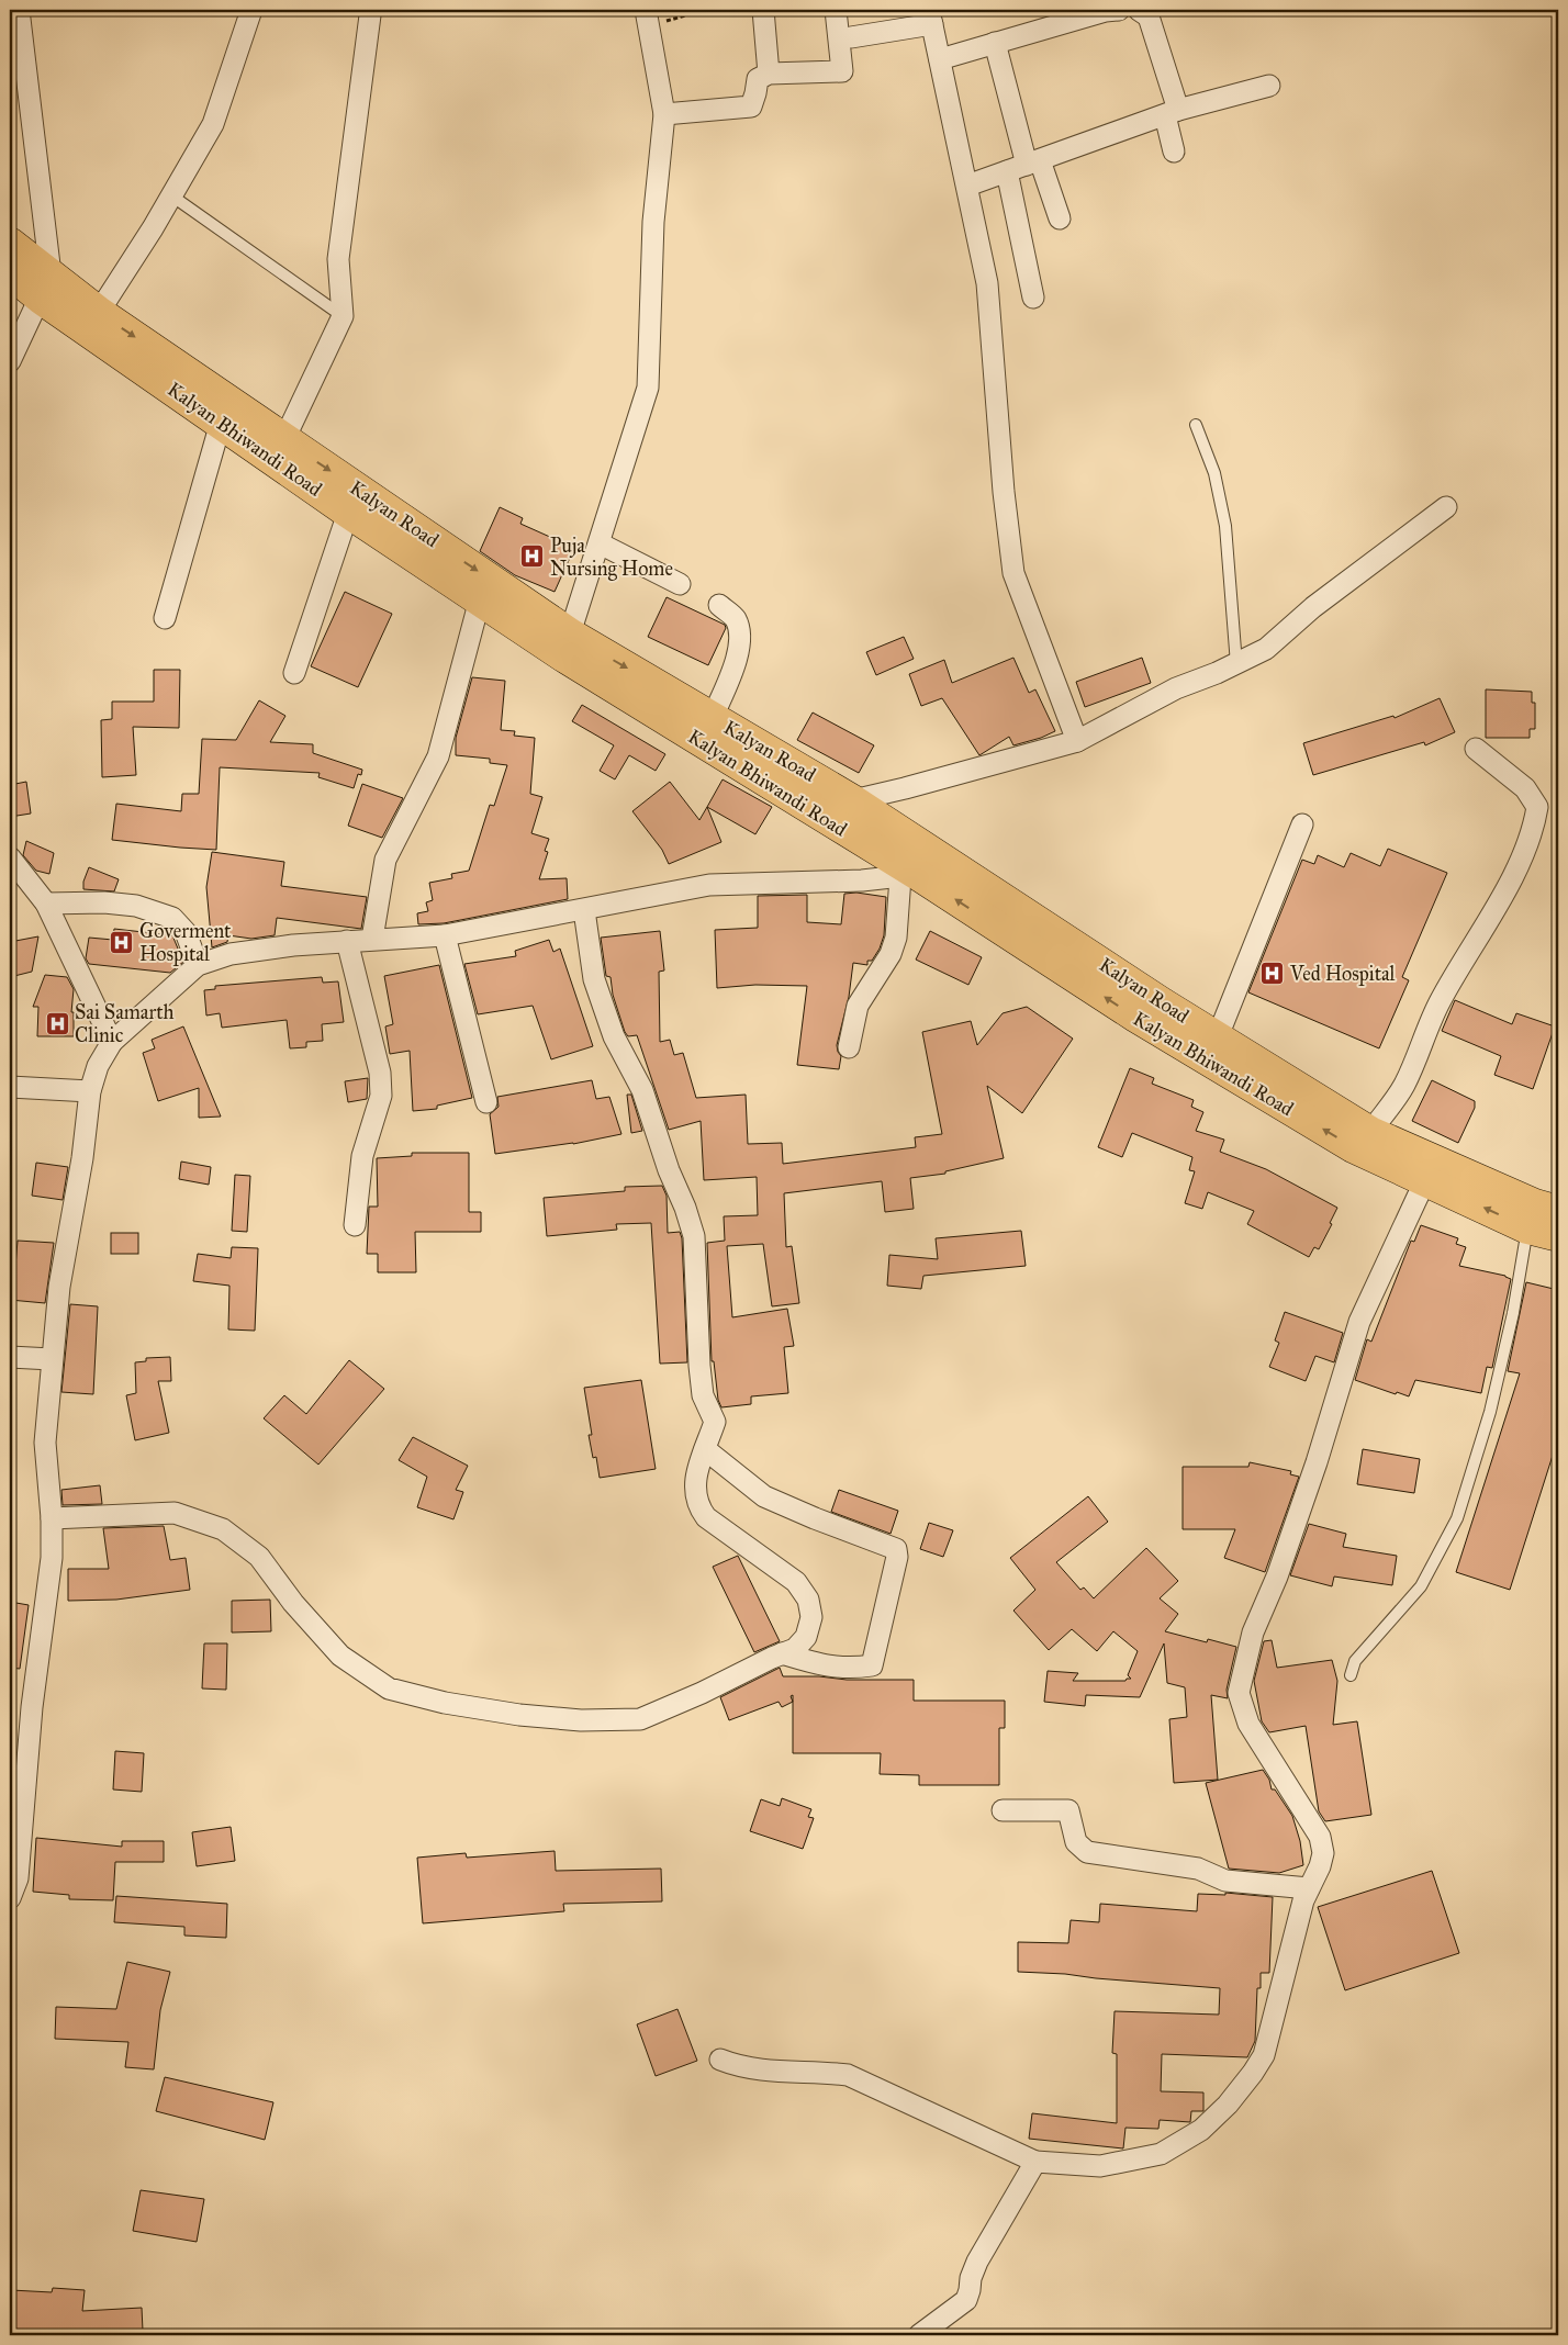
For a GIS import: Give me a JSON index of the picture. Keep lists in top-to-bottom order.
{
  "streets": {
    "highway": ["Kalyan Bhiwandi Road", "Kalyan Road"]
  },
  "crossings": [
    ["Kalyan Bhiwandi Road", "Kalyan Road"]
  ],
  "one_way": ["Kalyan Bhiwandi Road", "Kalyan Road"],
  "places": {
    "hospital": [
      "Puja Nursing Home",
      "Goverment Hospital",
      "Ved Hospital",
      "Sai Samarth Clinic"
    ]
  }
}
